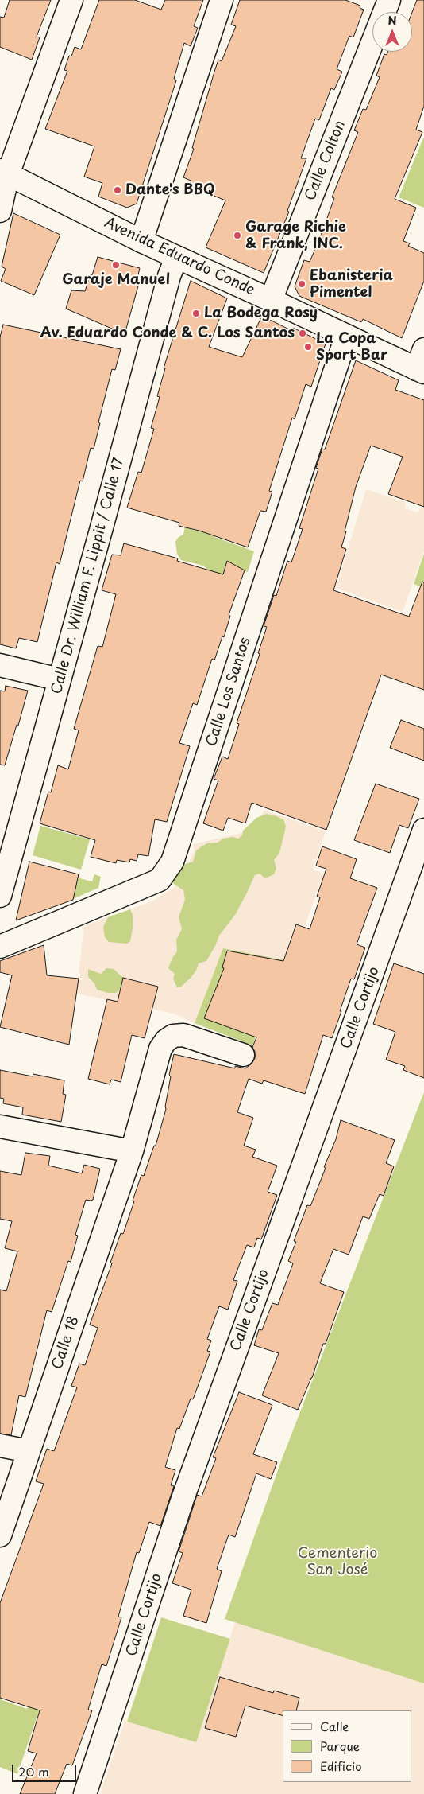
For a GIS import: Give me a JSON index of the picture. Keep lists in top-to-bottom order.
{
  "streets": {
    "street": [
      "Calle Colton",
      "Avenida Eduardo Conde",
      "Calle Dr. William F. Lippit / Calle 17",
      "Calle Los Santos",
      "Calle Cortijo",
      "Calle 18"
    ]
  },
  "crossings": [
    ["Calle Colton", "Avenida Eduardo Conde"],
    ["Avenida Eduardo Conde", "Calle Dr. William F. Lippit / Calle 17"],
    ["Avenida Eduardo Conde", "Calle Los Santos"]
  ],
  "parks": ["Cementerio San José"],
  "places": [
    "Dante's BBQ",
    "Garage Richie & Frank, INC.",
    "Garaje Manuel",
    "Ebanisteria Pimentel",
    "La Bodega Rosy",
    "Av. Eduardo Conde & C. Los Santos",
    "La Copa Sport Bar"
  ],
  "legend": ["Calle", "Parque", "Edificio"],
  "scale_bar": "20 m",
  "north": "top"
}
